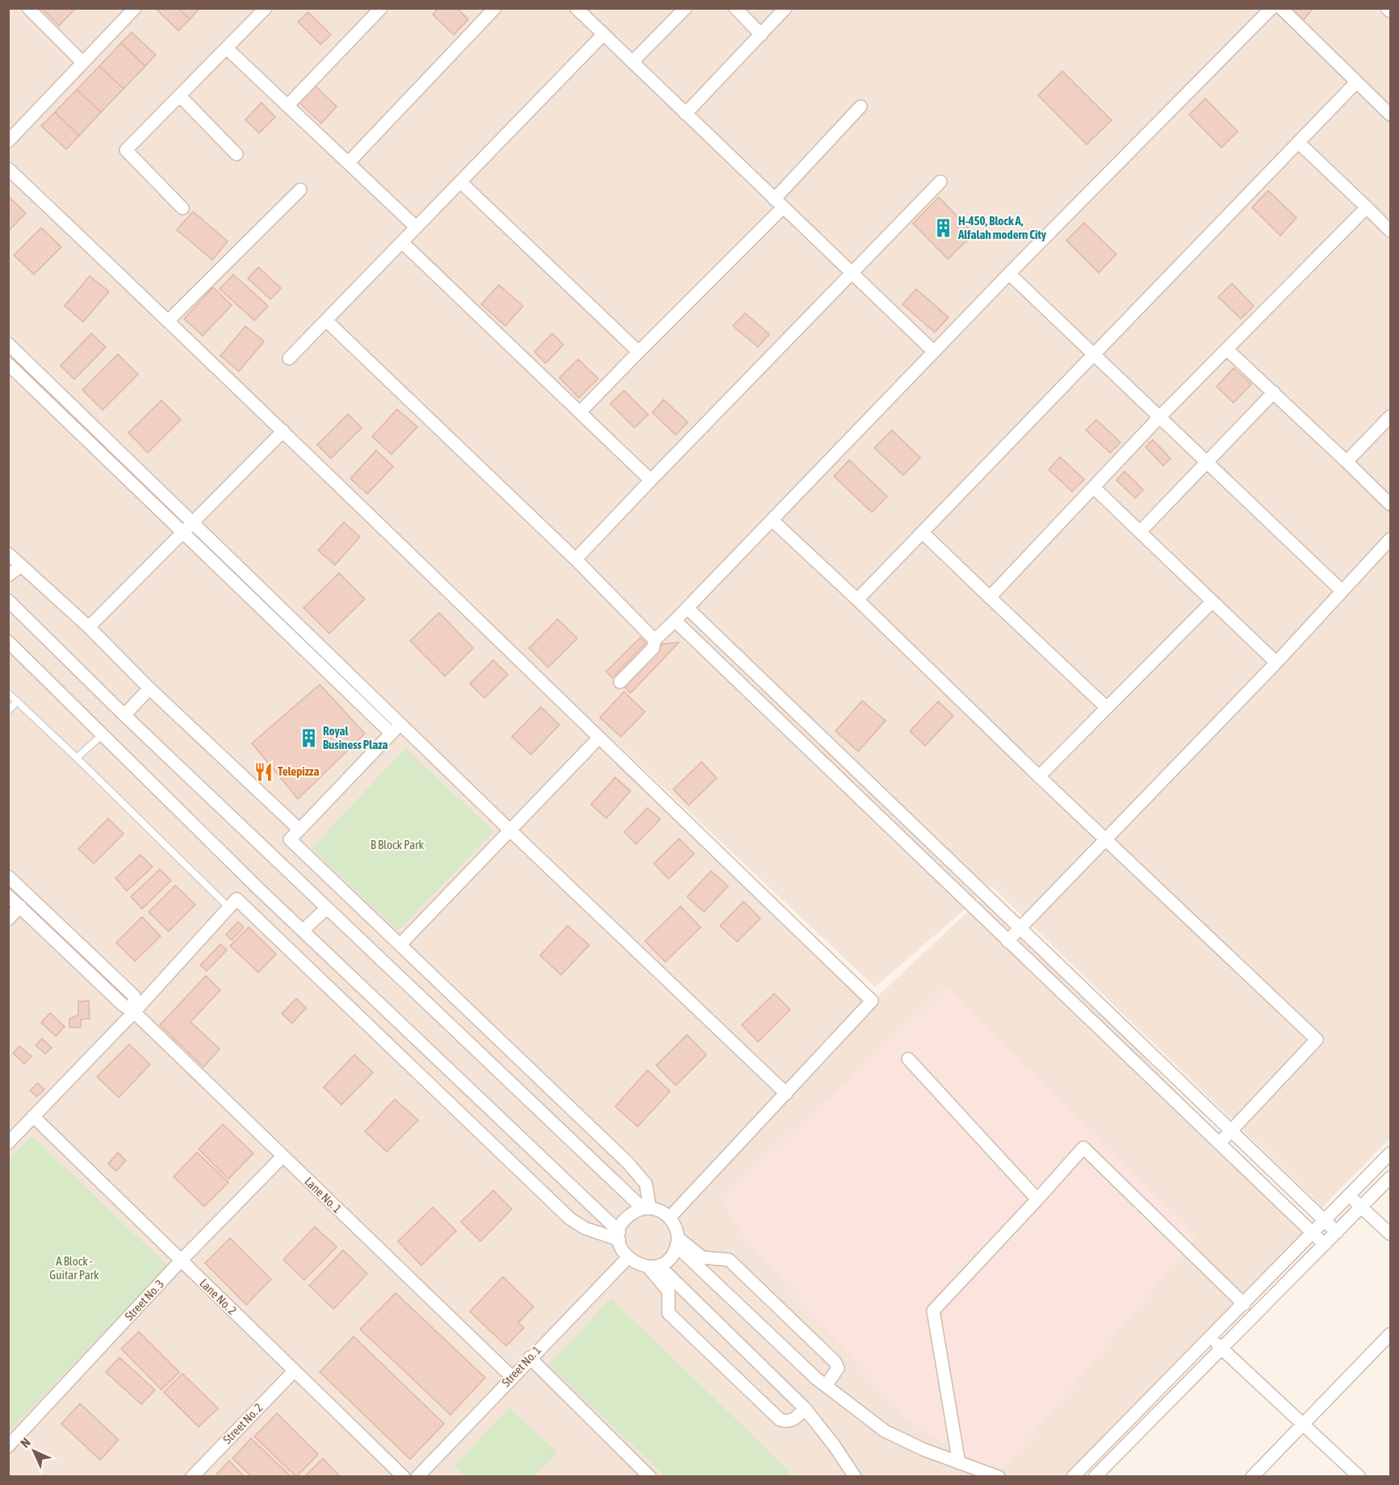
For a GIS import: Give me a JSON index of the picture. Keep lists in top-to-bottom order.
{
  "streets": {
    "street": [
      "Lane No. 1",
      "Lane No. 2",
      "Street No. 3",
      "Street No. 1",
      "Street No. 2"
    ]
  },
  "crossings": [
    ["Lane No. 1", "Street No. 3"],
    ["Lane No. 1", "Street No. 1"],
    ["Lane No. 2", "Street No. 3"],
    ["Lane No. 2", "Street No. 2"]
  ],
  "parks": ["B Block Park", "A Block - Guitar Park"],
  "places": {
    "building": ["H-450, Block A, Alfalah modern City", "Royal Business Plaza"],
    "restaurant": ["Telepizza"]
  },
  "north": "top left"
}
